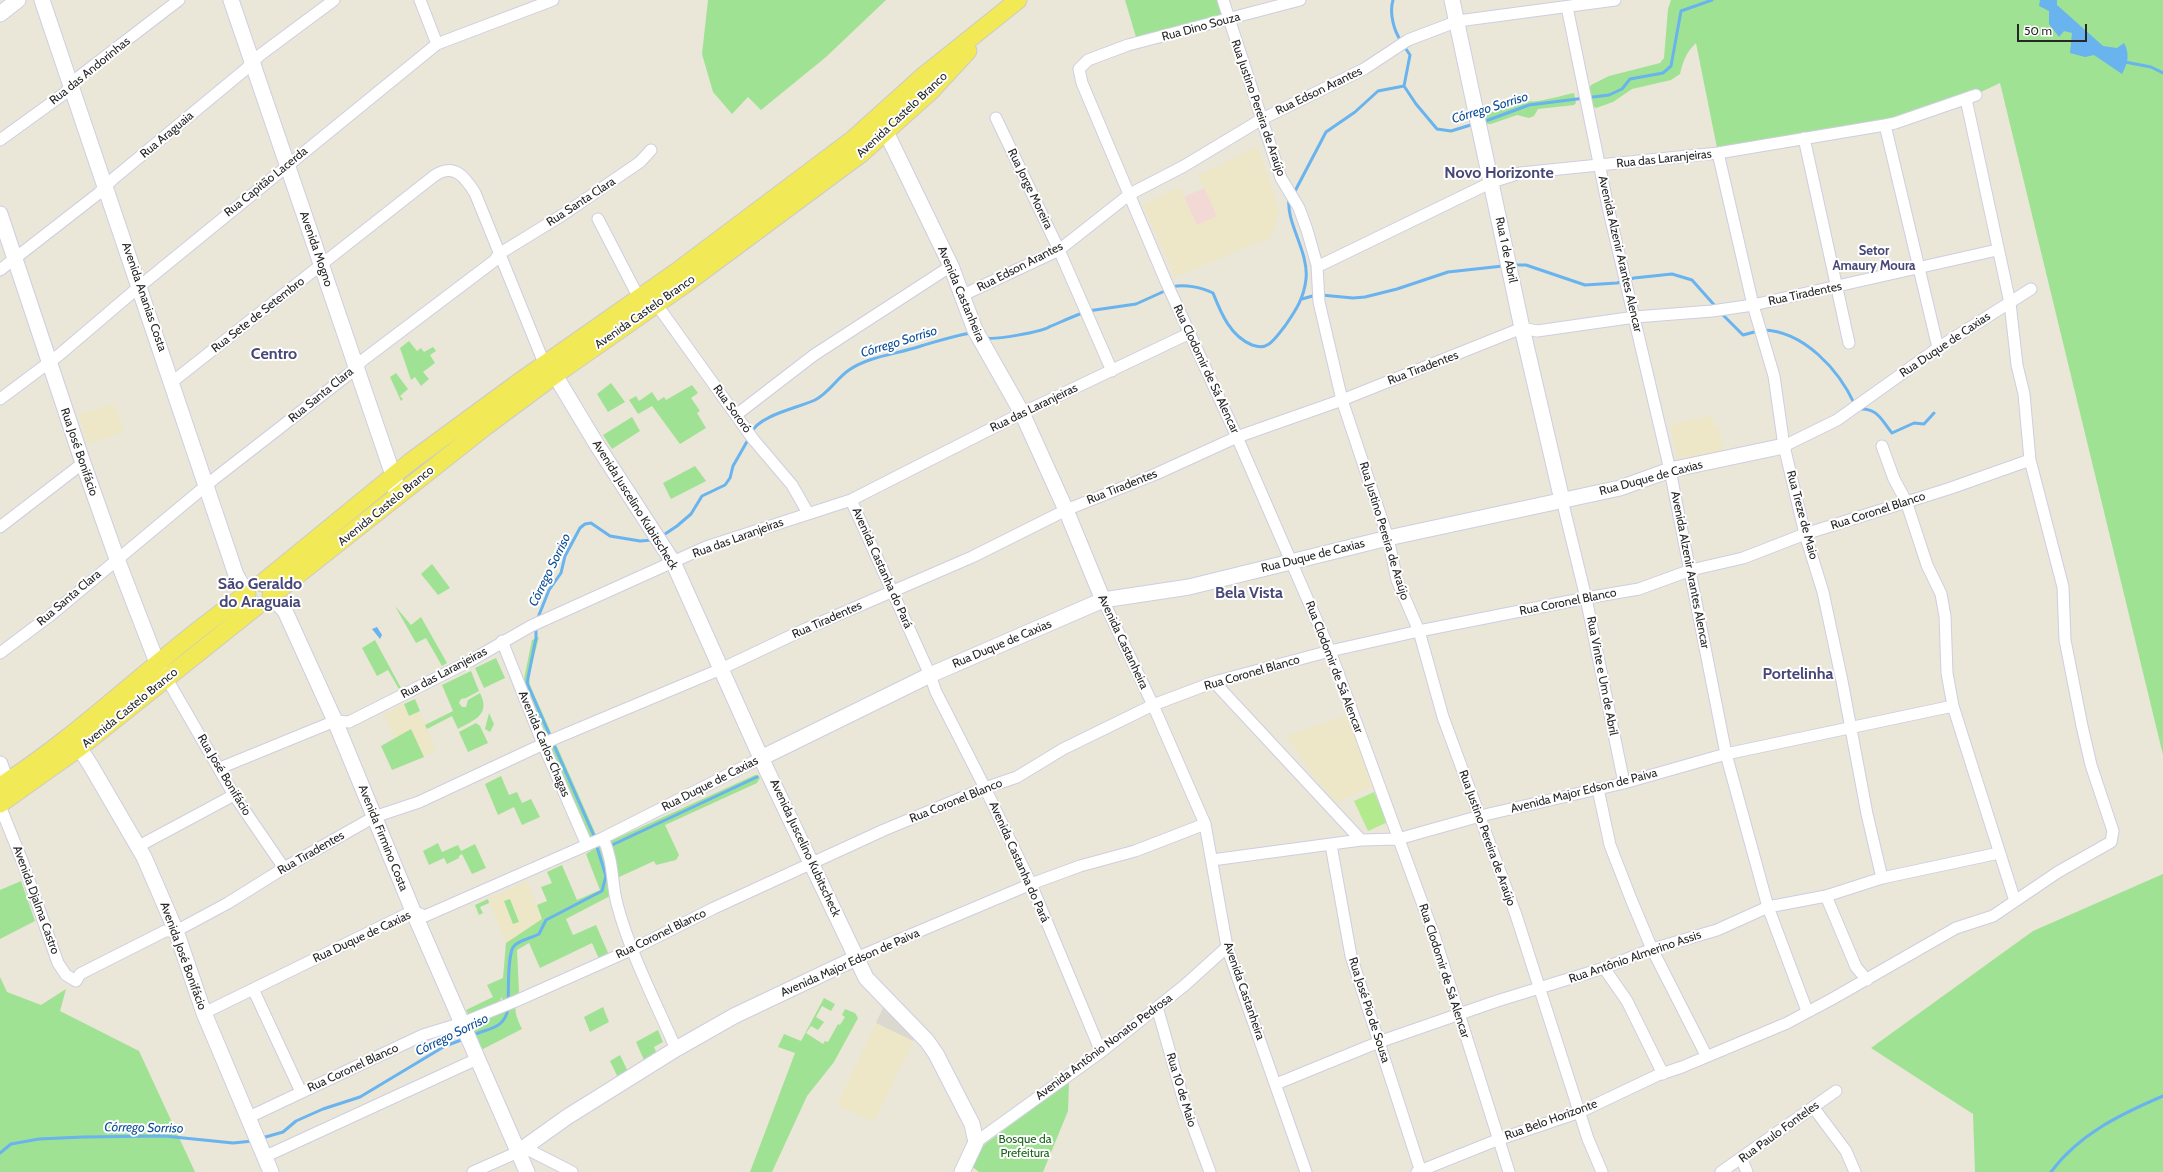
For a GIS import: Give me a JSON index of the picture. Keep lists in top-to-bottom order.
{
  "streets": {
    "main road": ["Avenida Castelo Branco"],
    "street": [
      "Rua Dino Souza",
      "Rua das Andorinhas",
      "Rua Edson Arantes",
      "Rua Justino Pereira de Araújo",
      "Rua Araguaia",
      "Rua das Laranjeiras",
      "Rua Capitão Lacerda",
      "Rua Jorge Moreira",
      "Rua Santa Clara",
      "Avenida Mogno",
      "Rua 1 de Abril",
      "Avenida Alzenir Arantes Alencar",
      "Avenida Castanheira",
      "Rua Tiradentes",
      "Avenida Ananias Costa",
      "Rua Sete de Setembro",
      "Rua Duque de Caxias",
      "Rua Clodomir de Sá Alencar",
      "Rua Sororó",
      "Rua José Bonifácio",
      "Avenida Juscelino Kubitscheck",
      "Rua Coronel Blanco",
      "Rua Treze de Maio",
      "Avenida Castanha do Pará",
      "Rua Vinte e Um de Abril",
      "Avenida Carlos Chagas",
      "Avenida Major Edson de Paiva",
      "Avenida Firmino Costa",
      "Avenida Djalma Castro",
      "Avenida José Bonifácio",
      "Rua Antônio Almerino Assis",
      "Rua José Pio de Sousa",
      "Avenida Antônio Nonato Pedrosa",
      "Rua 10 de Maio",
      "Rua Belo Horizonte",
      "Rua Paulo Fonteles"
    ]
  },
  "crossings": [
    ["Rua Dino Souza", "Rua Justino Pereira de Araújo"],
    ["Rua Dino Souza", "Rua Clodomir de Sá Alencar"],
    ["Rua das Andorinhas", "Avenida Ananias Costa"],
    ["Rua Edson Arantes", "Rua Justino Pereira de Araújo"],
    ["Rua Edson Arantes", "Rua Jorge Moreira"],
    ["Rua Edson Arantes", "Rua 1 de Abril"],
    ["Rua Edson Arantes", "Avenida Alzenir Arantes Alencar"],
    ["Rua Edson Arantes", "Avenida Castanheira"],
    ["Rua Edson Arantes", "Rua Clodomir de Sá Alencar"],
    ["Rua Justino Pereira de Araújo", "Rua das Laranjeiras"],
    ["Rua Justino Pereira de Araújo", "Rua Tiradentes"],
    ["Rua Justino Pereira de Araújo", "Rua Duque de Caxias"],
    ["Rua Justino Pereira de Araújo", "Rua Coronel Blanco"],
    ["Rua Justino Pereira de Araújo", "Avenida Major Edson de Paiva"],
    ["Rua Justino Pereira de Araújo", "Rua Antônio Almerino Assis"],
    ["Rua Justino Pereira de Araújo", "Rua Belo Horizonte"],
    ["Avenida Castelo Branco", "Avenida Mogno"],
    ["Avenida Castelo Branco", "Avenida Castanheira"],
    ["Avenida Castelo Branco", "Avenida Ananias Costa"],
    ["Avenida Castelo Branco", "Rua Sororó"],
    ["Avenida Castelo Branco", "Rua José Bonifácio"],
    ["Avenida Castelo Branco", "Avenida Juscelino Kubitscheck"],
    ["Avenida Castelo Branco", "Avenida Firmino Costa"],
    ["Avenida Castelo Branco", "Avenida Djalma Castro"],
    ["Avenida Castelo Branco", "Avenida José Bonifácio"],
    ["Rua Araguaia", "Avenida Mogno"],
    ["Rua Araguaia", "Avenida Ananias Costa"],
    ["Rua Araguaia", "Rua José Bonifácio"],
    ["Rua das Laranjeiras", "Rua Jorge Moreira"],
    ["Rua das Laranjeiras", "Rua 1 de Abril"],
    ["Rua das Laranjeiras", "Avenida Alzenir Arantes Alencar"],
    ["Rua das Laranjeiras", "Avenida Castanheira"],
    ["Rua das Laranjeiras", "Rua Tiradentes"],
    ["Rua das Laranjeiras", "Rua Clodomir de Sá Alencar"],
    ["Rua das Laranjeiras", "Rua Sororó"],
    ["Rua das Laranjeiras", "Rua José Bonifácio"],
    ["Rua das Laranjeiras", "Avenida Juscelino Kubitscheck"],
    ["Rua das Laranjeiras", "Rua Treze de Maio"],
    ["Rua das Laranjeiras", "Avenida Castanha do Pará"],
    ["Rua das Laranjeiras", "Avenida Carlos Chagas"],
    ["Rua das Laranjeiras", "Avenida Firmino Costa"],
    ["Rua Capitão Lacerda", "Avenida Mogno"],
    ["Rua Capitão Lacerda", "Avenida Ananias Costa"],
    ["Rua Capitão Lacerda", "Rua José Bonifácio"],
    ["Rua Santa Clara", "Avenida Mogno"],
    ["Rua Santa Clara", "Avenida Ananias Costa"],
    ["Rua Santa Clara", "Rua José Bonifácio"],
    ["Rua Santa Clara", "Avenida Juscelino Kubitscheck"],
    ["Avenida Mogno", "Rua Sete de Setembro"],
    ["Rua 1 de Abril", "Rua Tiradentes"],
    ["Rua 1 de Abril", "Rua Duque de Caxias"],
    ["Rua 1 de Abril", "Rua Vinte e Um de Abril"],
    ["Avenida Alzenir Arantes Alencar", "Rua Tiradentes"],
    ["Avenida Alzenir Arantes Alencar", "Rua Duque de Caxias"],
    ["Avenida Alzenir Arantes Alencar", "Rua Coronel Blanco"],
    ["Avenida Alzenir Arantes Alencar", "Avenida Major Edson de Paiva"],
    ["Avenida Alzenir Arantes Alencar", "Rua Antônio Almerino Assis"],
    ["Avenida Alzenir Arantes Alencar", "Rua Belo Horizonte"],
    ["Avenida Castanheira", "Rua Tiradentes"],
    ["Avenida Castanheira", "Rua Duque de Caxias"],
    ["Avenida Castanheira", "Rua Coronel Blanco"],
    ["Avenida Castanheira", "Avenida Major Edson de Paiva"],
    ["Avenida Castanheira", "Rua Antônio Almerino Assis"],
    ["Avenida Castanheira", "Avenida Antônio Nonato Pedrosa"],
    ["Rua Tiradentes", "Rua Clodomir de Sá Alencar"],
    ["Rua Tiradentes", "Rua José Bonifácio"],
    ["Rua Tiradentes", "Avenida Juscelino Kubitscheck"],
    ["Rua Tiradentes", "Rua Treze de Maio"],
    ["Rua Tiradentes", "Avenida Castanha do Pará"],
    ["Rua Tiradentes", "Avenida Carlos Chagas"],
    ["Rua Tiradentes", "Avenida Firmino Costa"],
    ["Rua Tiradentes", "Avenida Djalma Castro"],
    ["Rua Tiradentes", "Avenida José Bonifácio"],
    ["Avenida Ananias Costa", "Rua Sete de Setembro"],
    ["Rua Sete de Setembro", "Avenida Juscelino Kubitscheck"],
    ["Rua Duque de Caxias", "Rua Clodomir de Sá Alencar"],
    ["Rua Duque de Caxias", "Avenida Juscelino Kubitscheck"],
    ["Rua Duque de Caxias", "Rua Treze de Maio"],
    ["Rua Duque de Caxias", "Avenida Castanha do Pará"],
    ["Rua Duque de Caxias", "Rua Vinte e Um de Abril"],
    ["Rua Duque de Caxias", "Avenida Carlos Chagas"],
    ["Rua Duque de Caxias", "Avenida Firmino Costa"],
    ["Rua Duque de Caxias", "Avenida José Bonifácio"],
    ["Rua Clodomir de Sá Alencar", "Rua Coronel Blanco"],
    ["Rua Clodomir de Sá Alencar", "Avenida Major Edson de Paiva"],
    ["Rua Clodomir de Sá Alencar", "Rua Antônio Almerino Assis"],
    ["Rua Clodomir de Sá Alencar", "Rua Belo Horizonte"],
    ["Avenida Juscelino Kubitscheck", "Rua Coronel Blanco"],
    ["Avenida Juscelino Kubitscheck", "Avenida Major Edson de Paiva"],
    ["Avenida Juscelino Kubitscheck", "Avenida Antônio Nonato Pedrosa"],
    ["Rua Coronel Blanco", "Rua Treze de Maio"],
    ["Rua Coronel Blanco", "Avenida Castanha do Pará"],
    ["Rua Coronel Blanco", "Rua Vinte e Um de Abril"],
    ["Rua Coronel Blanco", "Avenida Carlos Chagas"],
    ["Rua Coronel Blanco", "Avenida Firmino Costa"],
    ["Rua Coronel Blanco", "Avenida José Bonifácio"],
    ["Rua Coronel Blanco", "Rua Belo Horizonte"],
    ["Rua Treze de Maio", "Avenida Major Edson de Paiva"],
    ["Rua Treze de Maio", "Rua Antônio Almerino Assis"],
    ["Avenida Castanha do Pará", "Avenida Major Edson de Paiva"],
    ["Avenida Castanha do Pará", "Avenida Antônio Nonato Pedrosa"],
    ["Rua Vinte e Um de Abril", "Avenida Major Edson de Paiva"],
    ["Avenida Carlos Chagas", "Avenida Major Edson de Paiva"],
    ["Avenida Major Edson de Paiva", "Avenida Firmino Costa"],
    ["Avenida Major Edson de Paiva", "Rua José Pio de Sousa"],
    ["Rua Antônio Almerino Assis", "Rua José Pio de Sousa"],
    ["Rua José Pio de Sousa", "Rua Belo Horizonte"],
    ["Avenida Antônio Nonato Pedrosa", "Rua 10 de Maio"]
  ],
  "districts": [
    "Novo Horizonte",
    "Setor Amaury Moura",
    "Centro",
    "São Geraldo do Araguaia",
    "Bela Vista",
    "Portelinha"
  ],
  "water": ["Córrego Sorriso"],
  "parks": ["Bosque da Prefeitura"],
  "scale_bar": "50 m"
}
